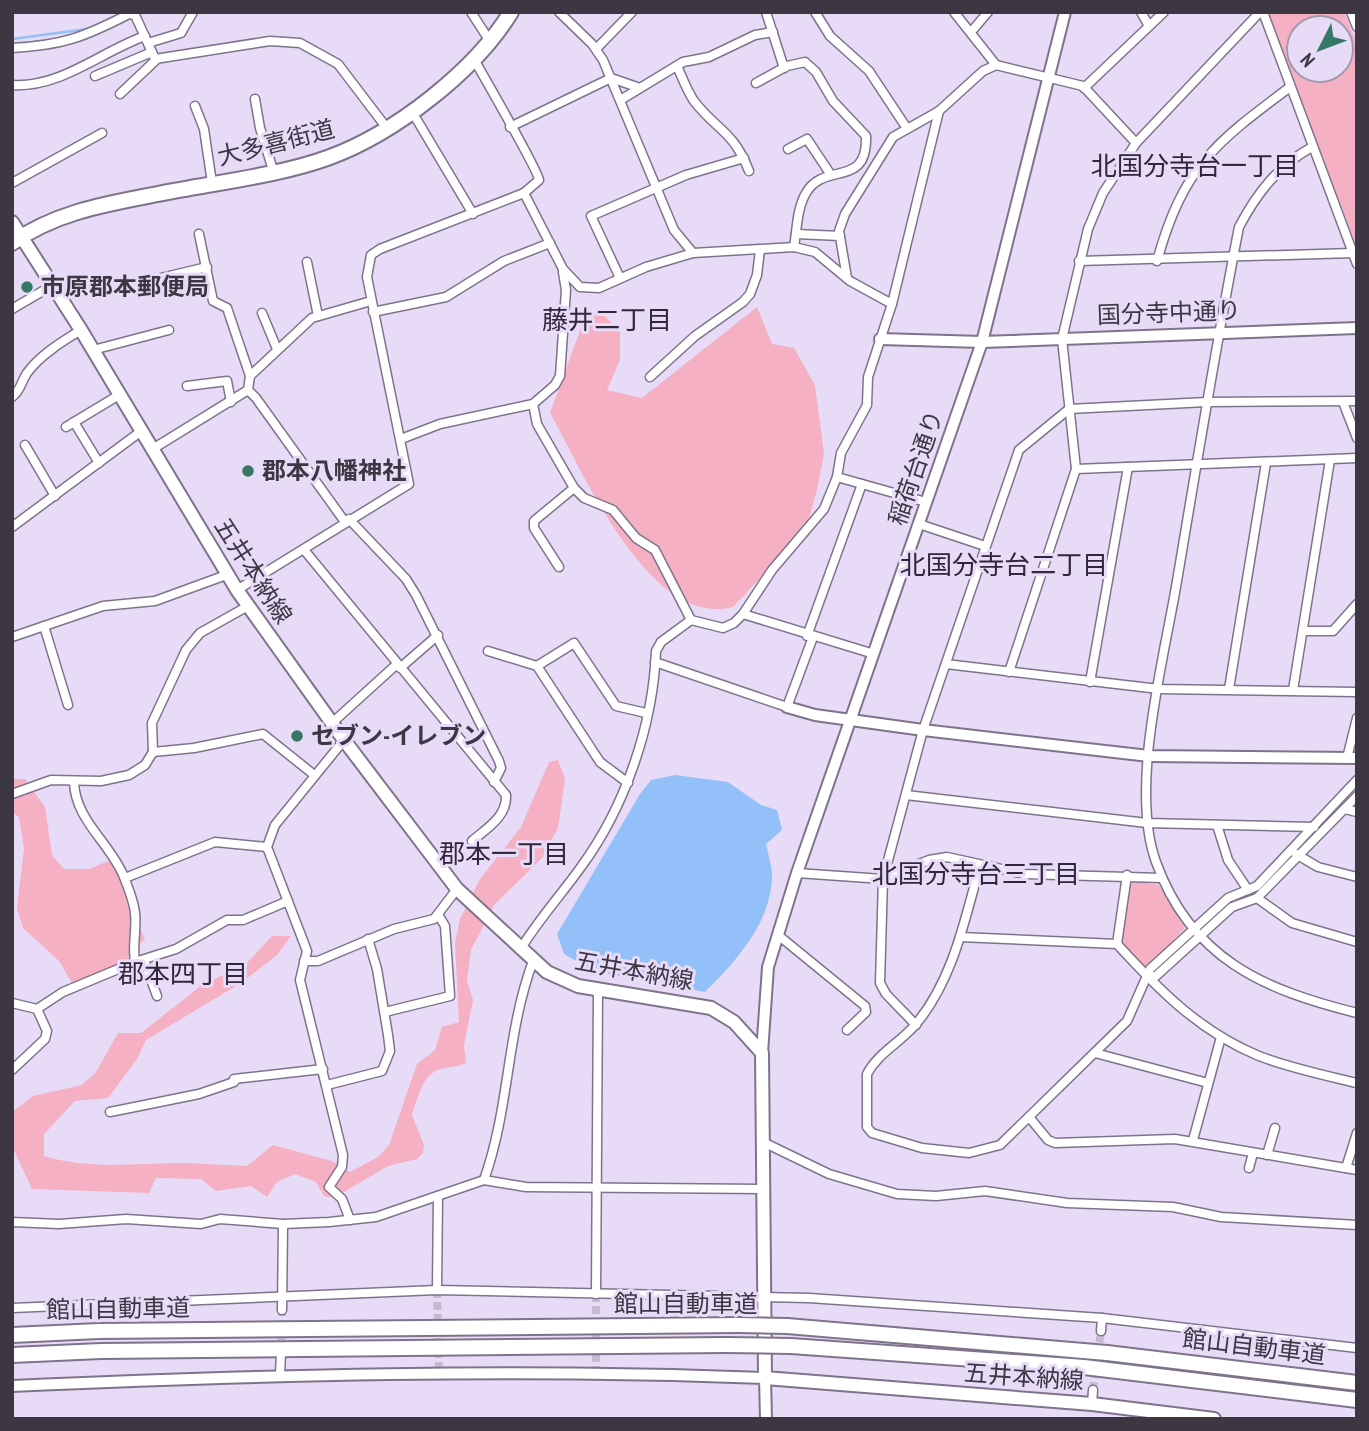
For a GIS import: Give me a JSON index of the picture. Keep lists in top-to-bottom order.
{
  "streets": {
    "highway": ["大多喜街道", "館山自動車道"],
    "main road": ["五井本納線"],
    "street": ["国分寺中通り", "稲荷台通り"]
  },
  "crossings": [
    ["大多喜街道", "五井本納線"],
    ["国分寺中通り", "稲荷台通り"],
    ["稲荷台通り", "五井本納線"]
  ],
  "districts": [
    "北国分寺台一丁目",
    "藤井二丁目",
    "北国分寺台二丁目",
    "郡本一丁目",
    "北国分寺台三丁目",
    "郡本四丁目"
  ],
  "places": ["市原郡本郵便局", "郡本八幡神社", "セブン-イレブン"],
  "north": "bottom left"
}
